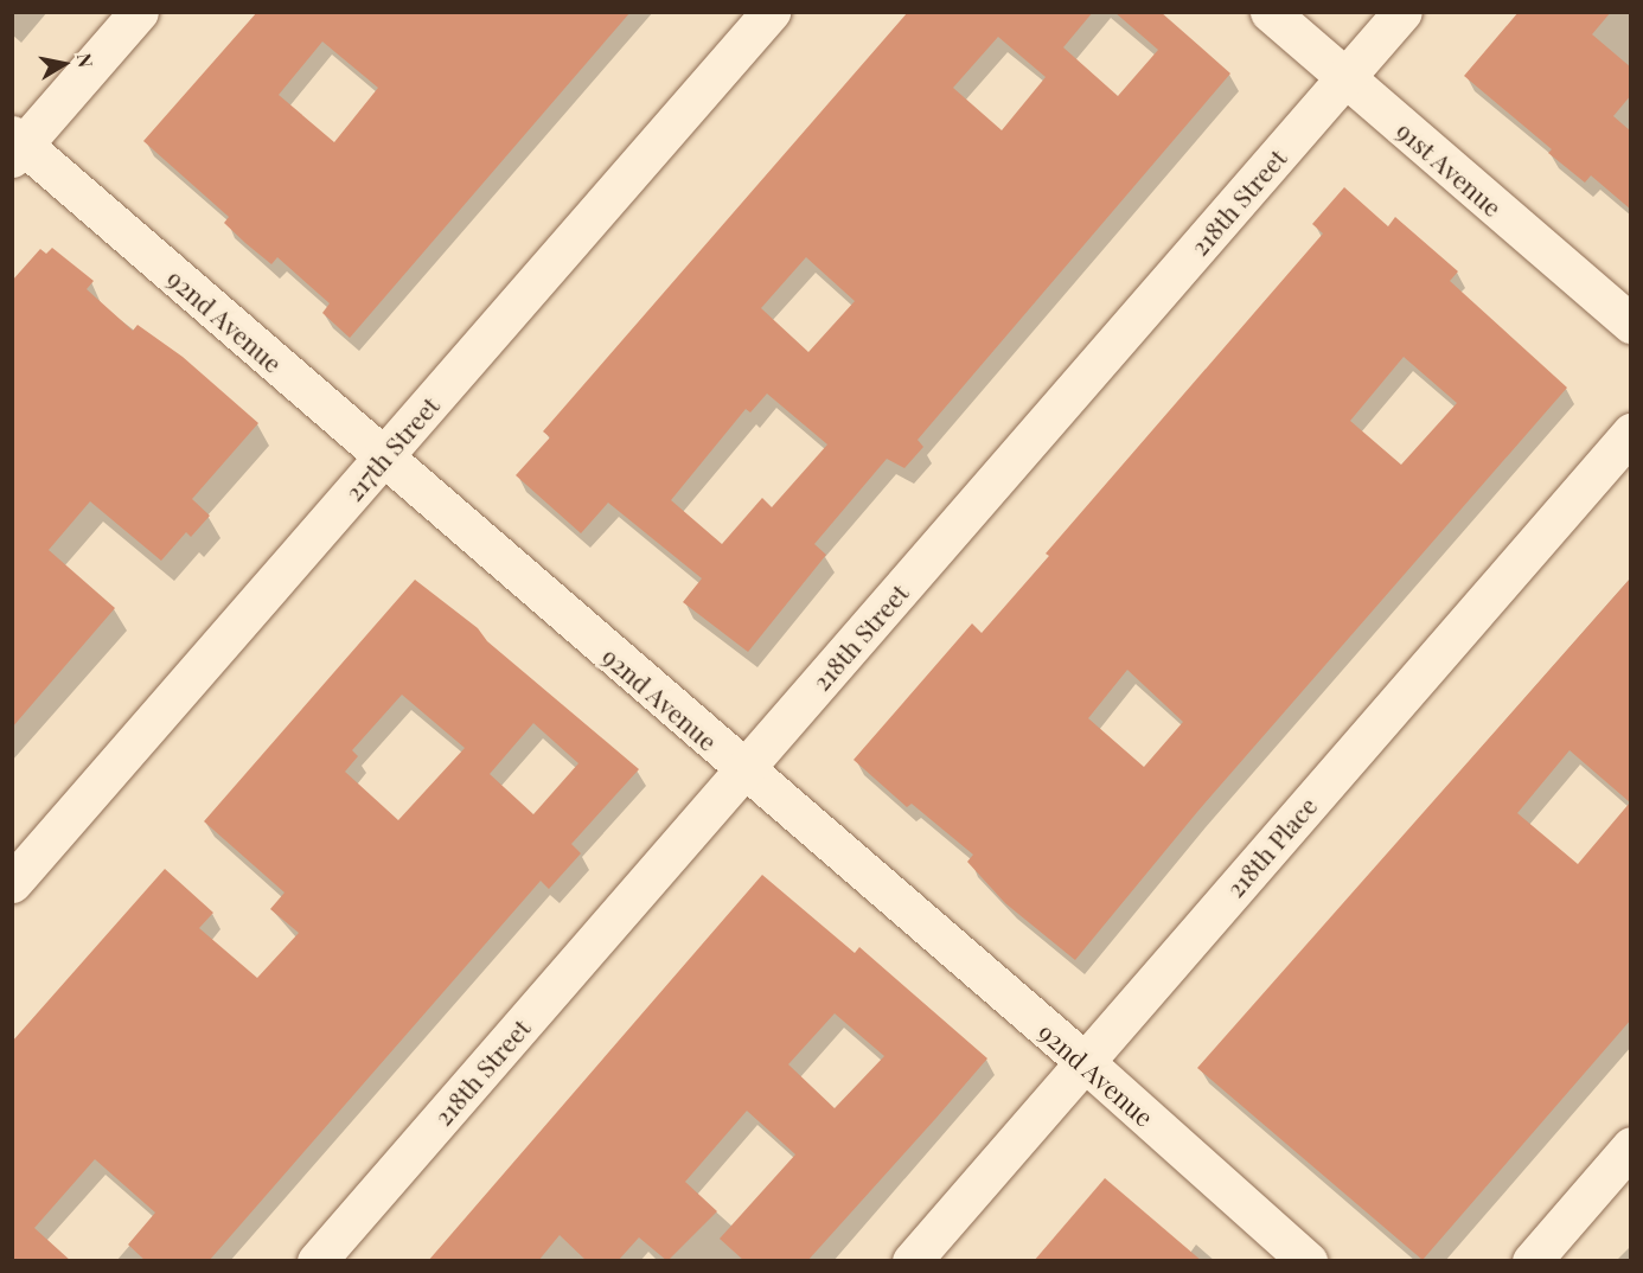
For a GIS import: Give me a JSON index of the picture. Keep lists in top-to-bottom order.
{
  "streets": {
    "street": [
      "91st Avenue",
      "218th Street",
      "92nd Avenue",
      "217th Street",
      "218th Place"
    ]
  },
  "crossings": [
    ["91st Avenue", "218th Street"],
    ["218th Street", "92nd Avenue"],
    ["92nd Avenue", "217th Street"],
    ["92nd Avenue", "218th Place"]
  ],
  "north": "right"
}
